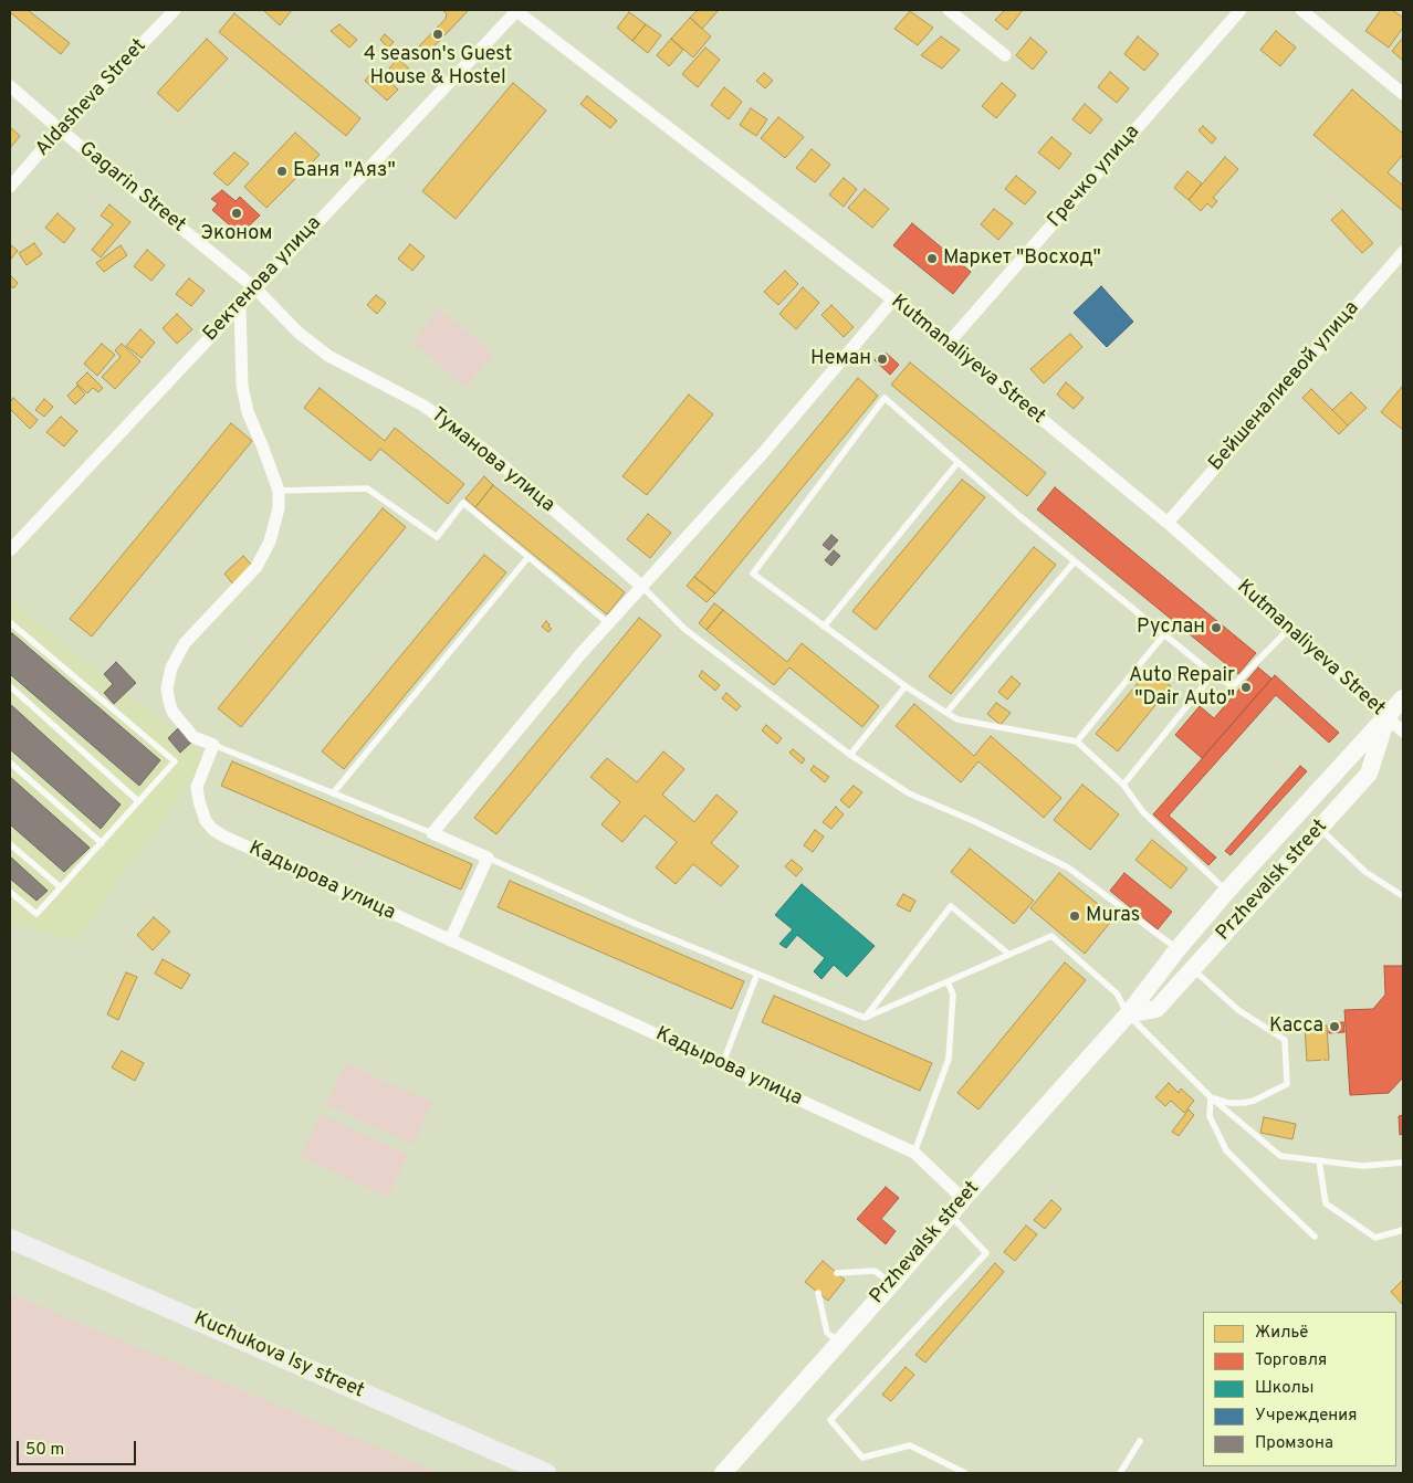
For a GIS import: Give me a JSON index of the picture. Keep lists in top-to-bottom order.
{
  "streets": {
    "main road": ["Przhevalsk street", "Kuchukova Isy street"],
    "street": [
      "Aldasheva Street",
      "Гречко улица",
      "Gagarin Street",
      "Бектенова улица",
      "Kutmanaliyeva Street",
      "Бейшеналиевой улица",
      "Туманова улица",
      "Кадырова улица"
    ]
  },
  "crossings": [
    ["Aldasheva Street", "Gagarin Street"],
    ["Гречко улица", "Kutmanaliyeva Street"],
    ["Gagarin Street", "Бектенова улица"],
    ["Gagarin Street", "Туманова улица"],
    ["Бектенова улица", "Kutmanaliyeva Street"],
    ["Бектенова улица", "Туманова улица"],
    ["Kutmanaliyeva Street", "Бейшеналиевой улица"],
    ["Kutmanaliyeva Street", "Przhevalsk street"],
    ["Przhevalsk street", "Кадырова улица"]
  ],
  "places": [
    "4 season's Guest House & Hostel",
    "Баня \"Аяз\"",
    "Эконом",
    "Маркет \"Восход\"",
    "Неман",
    "Руслан",
    "Auto Repair \"Dair Auto\"",
    "Muras",
    "Касса"
  ],
  "legend": [
    "Жильё",
    "Торговля",
    "Школы",
    "Учреждения",
    "Промзона"
  ],
  "scale_bar": "50 m"
}
